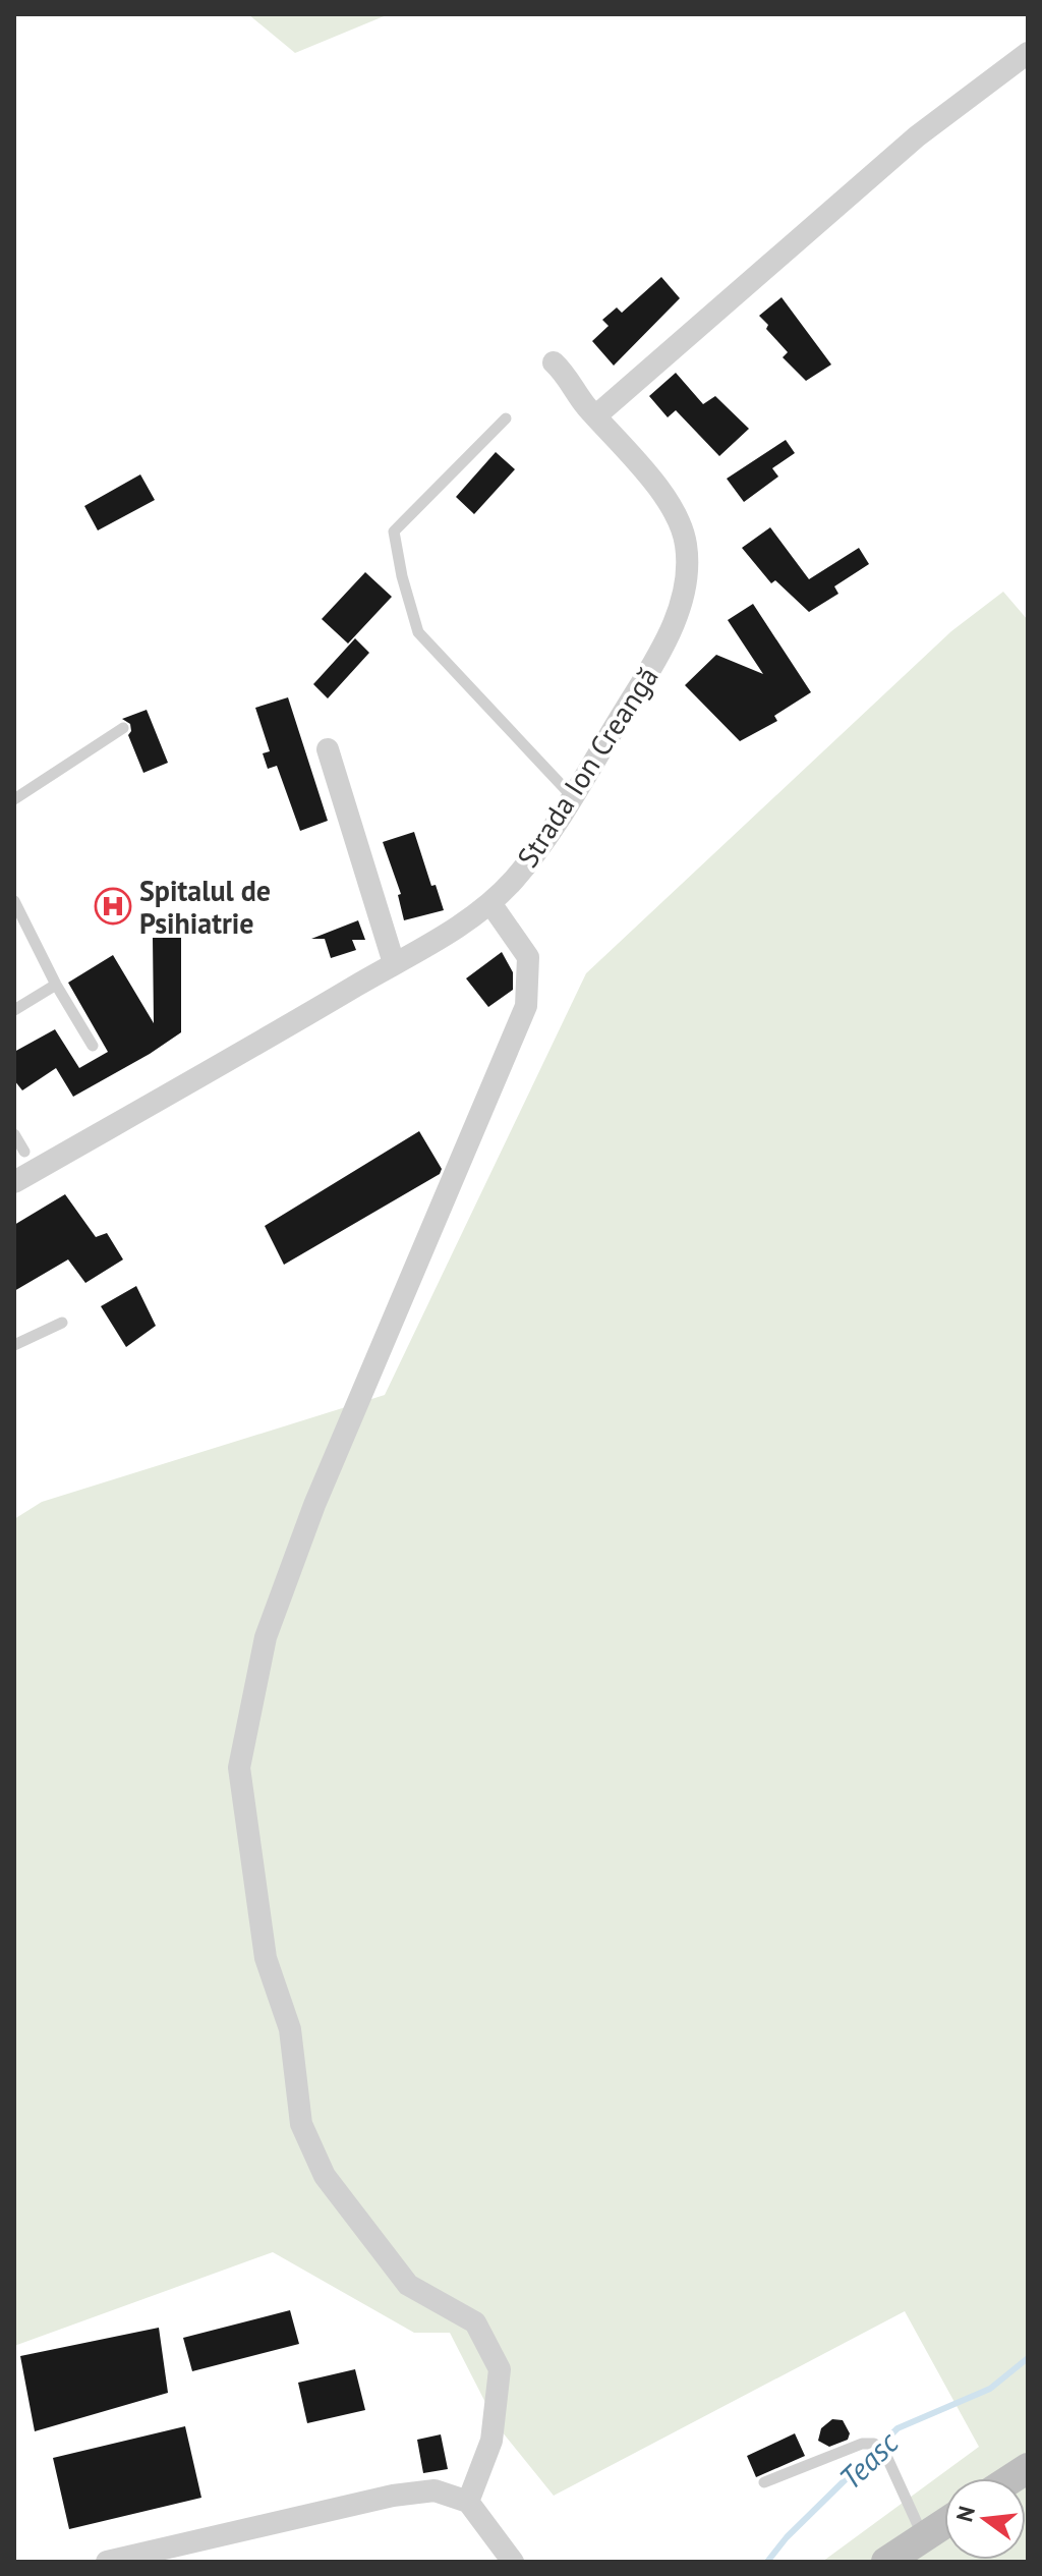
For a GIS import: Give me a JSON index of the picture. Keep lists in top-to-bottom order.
{
  "streets": {
    "street": ["Strada Ion Creangă"]
  },
  "water": ["Teasc"],
  "places": {
    "hospital": ["Spitalul de Psihiatrie"]
  },
  "north": "left"
}
